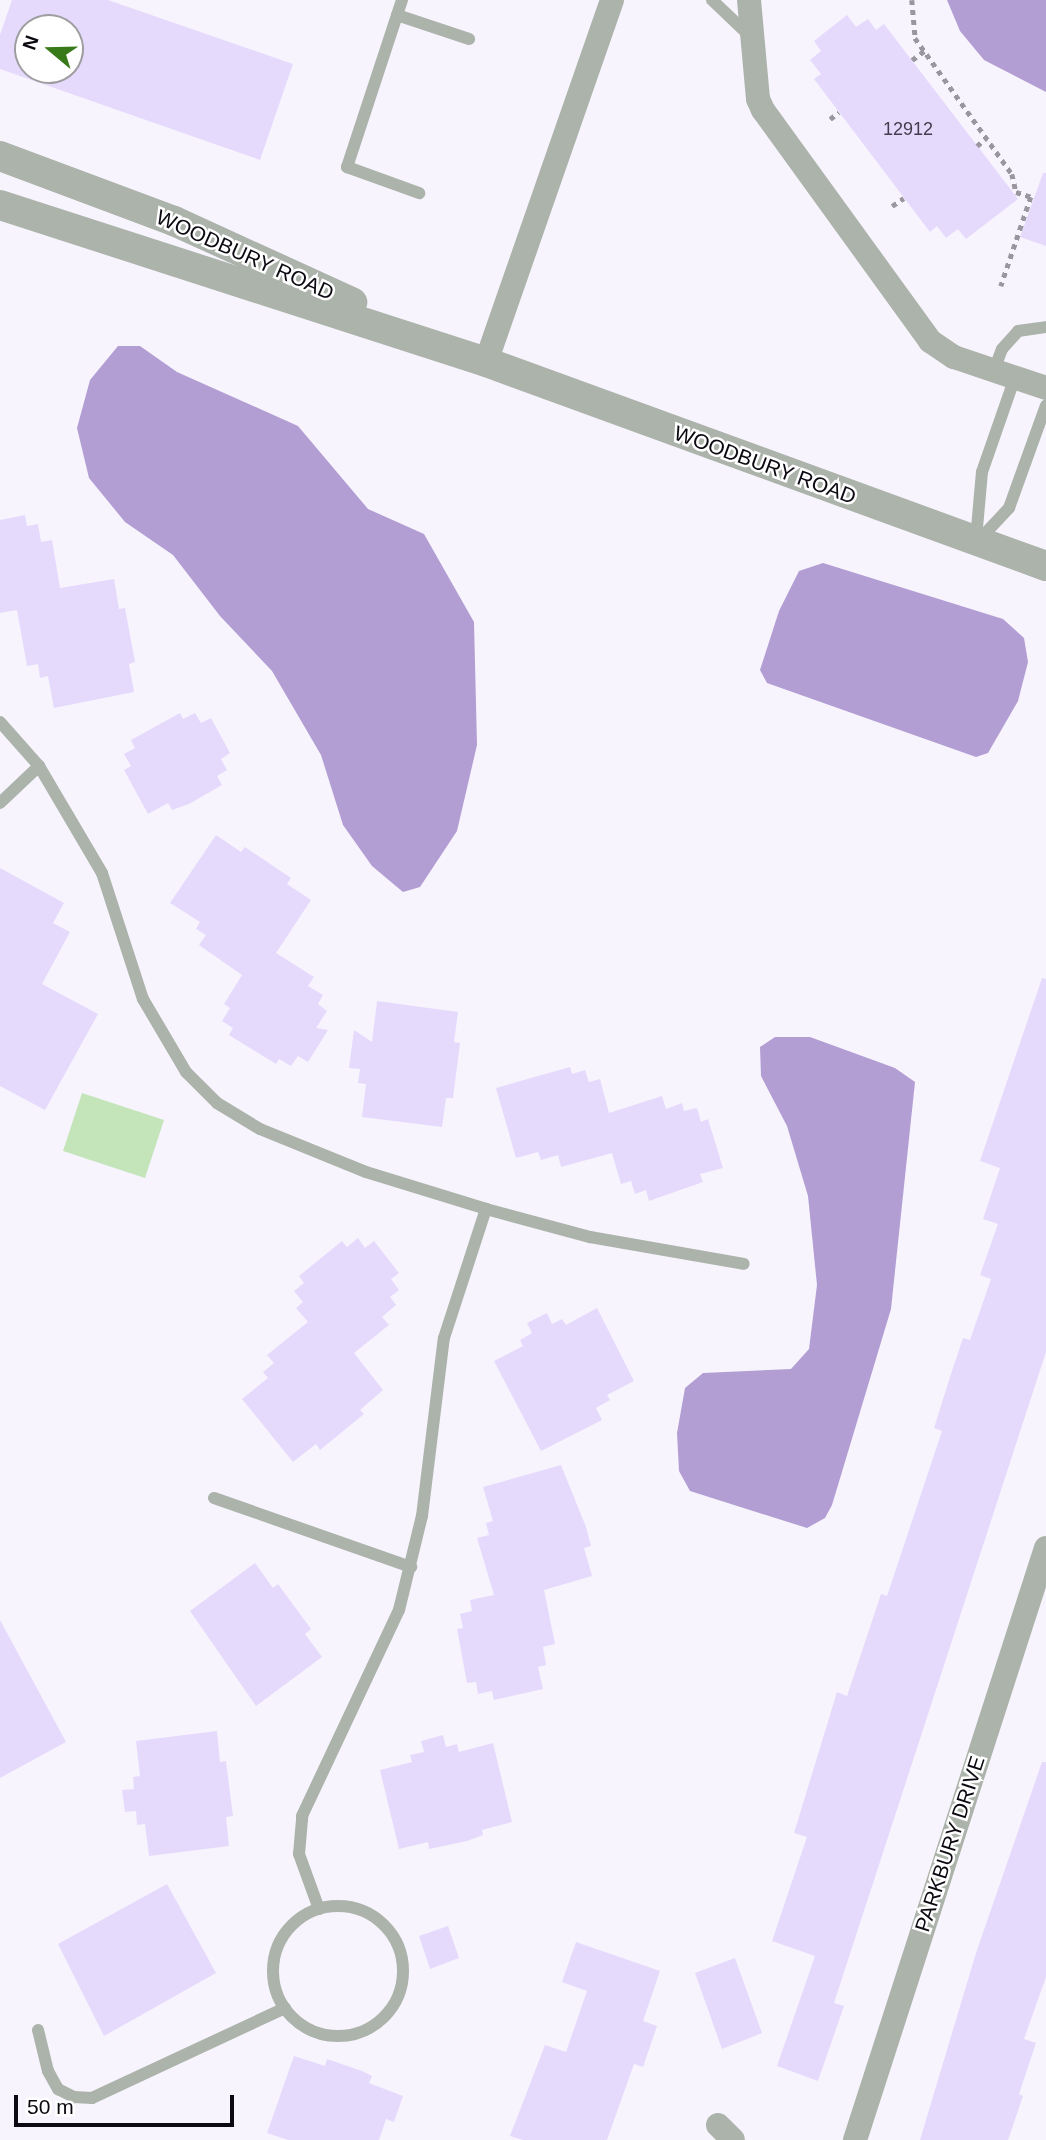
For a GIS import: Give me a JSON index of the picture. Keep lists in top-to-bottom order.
{
  "streets": {
    "street": ["WOODBURY ROAD", "PARKBURY DRIVE"]
  },
  "house_numbers": ["12912"],
  "scale_bar": "50 m",
  "north": "left"
}
